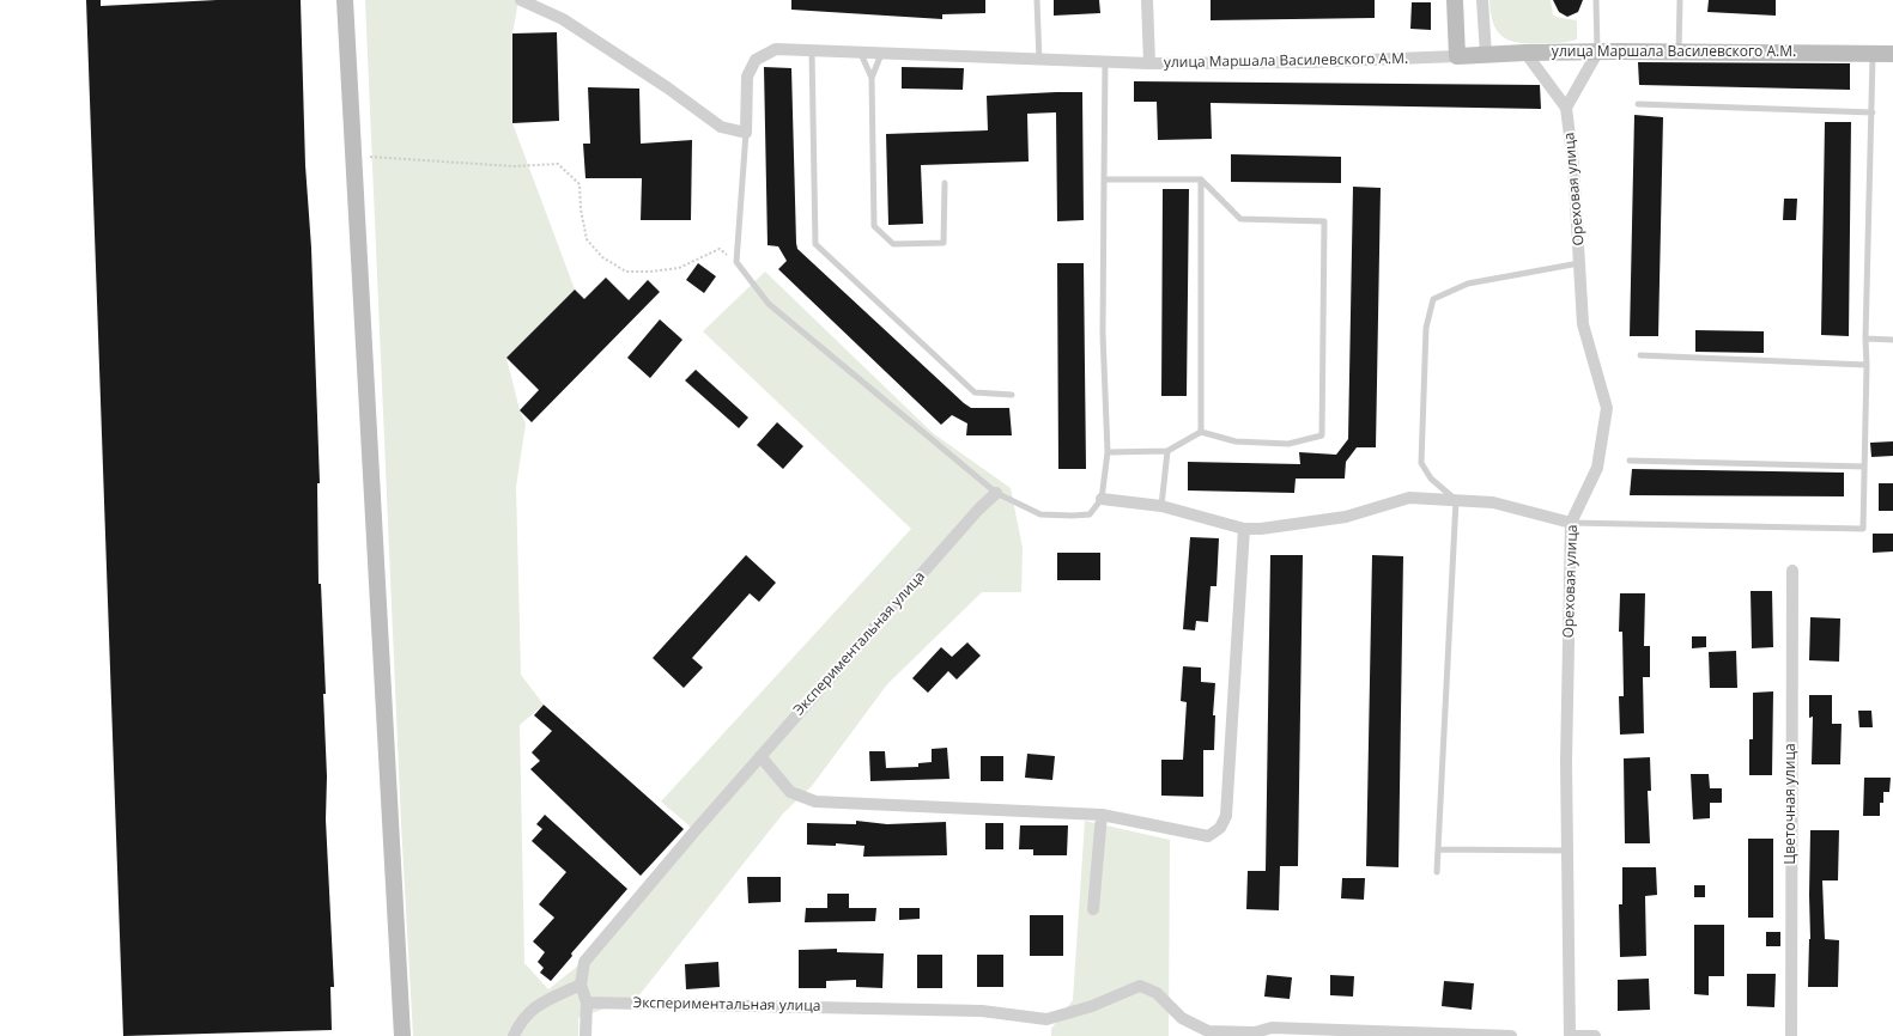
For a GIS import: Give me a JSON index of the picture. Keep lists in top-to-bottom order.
{
  "streets": {
    "main road": ["улица Маршала Василевского А.М."],
    "street": ["Ореховая улица", "Экспериментальная улица", "Цветочная улица"]
  },
  "crossings": [
    ["улица Маршала Василевского А.М.", "Ореховая улица"]
  ]
}
